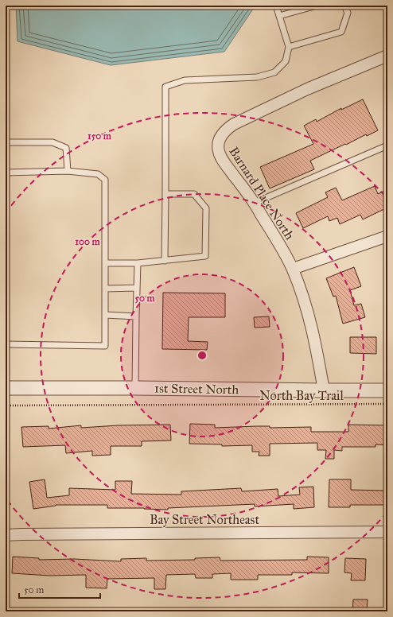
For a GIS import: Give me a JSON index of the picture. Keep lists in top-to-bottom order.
{
  "streets": {
    "street": ["Barnard Place North", "1st Street North", "Bay Street Northeast"],
    "path": ["North Bay Trail"]
  },
  "crossings": [
    ["Barnard Place North", "1st Street North"]
  ],
  "scale_bar": "50 m",
  "rings": ["150 m", "100 m", "50 m"]
}
